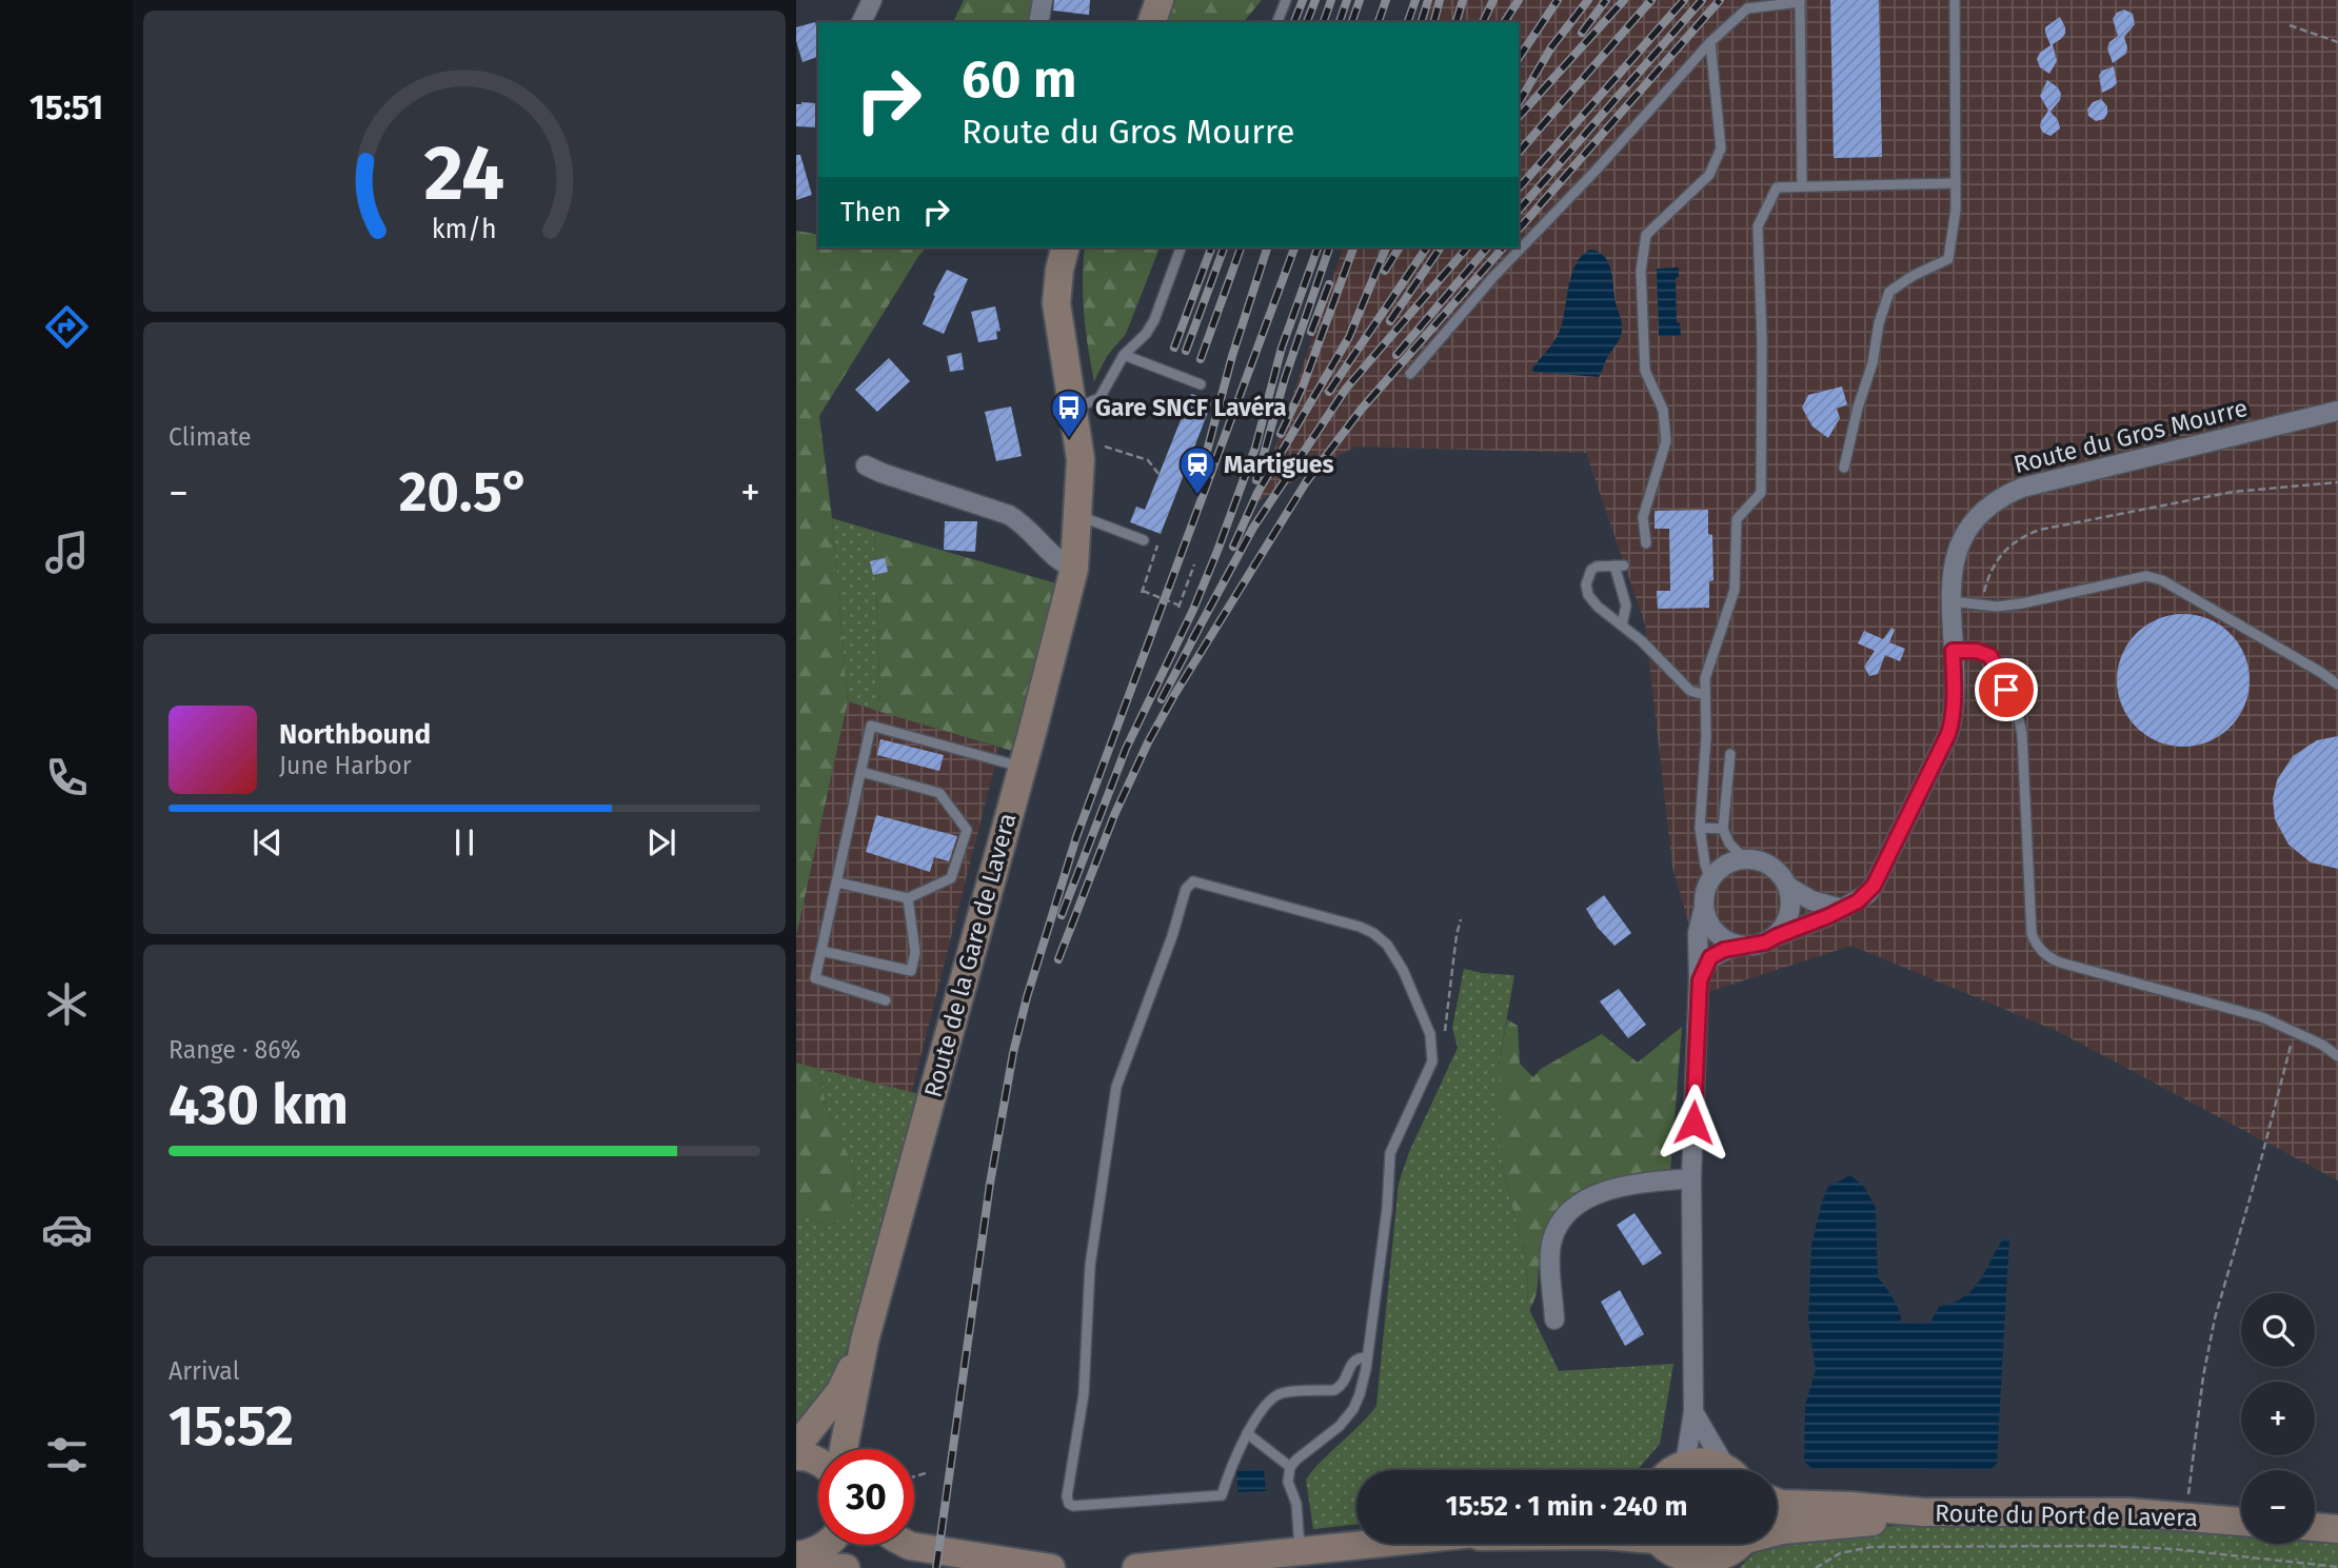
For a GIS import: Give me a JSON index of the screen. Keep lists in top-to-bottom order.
{
  "streets": {
    "street": ["Route du Gros Mourre", "Route de la Gare de Lavera", "Route du Port de Lavera"]
  },
  "places": {
    "bus stop": ["Gare SNCF Lavéra"],
    "station": ["Martigues"]
  },
  "page": {
    "tabs": "15:51",
    "turn": ["60 m", "Route du Gros Mourre"],
    "then": "Then",
    "tile": [
      "Climate",
      ["Range · 86%", "430 km"],
      ["Arrival", "15:52"]
    ],
    "heat": ["−", "20.5°", "+"],
    "song": ["Northbound", "June Harbor"],
    "map_buttons": ["+", "−"],
    "limit": "30",
    "trip": "15:52 · 1 min · 240 m",
    "gauge": ["24", "km/h"]
  }
}
